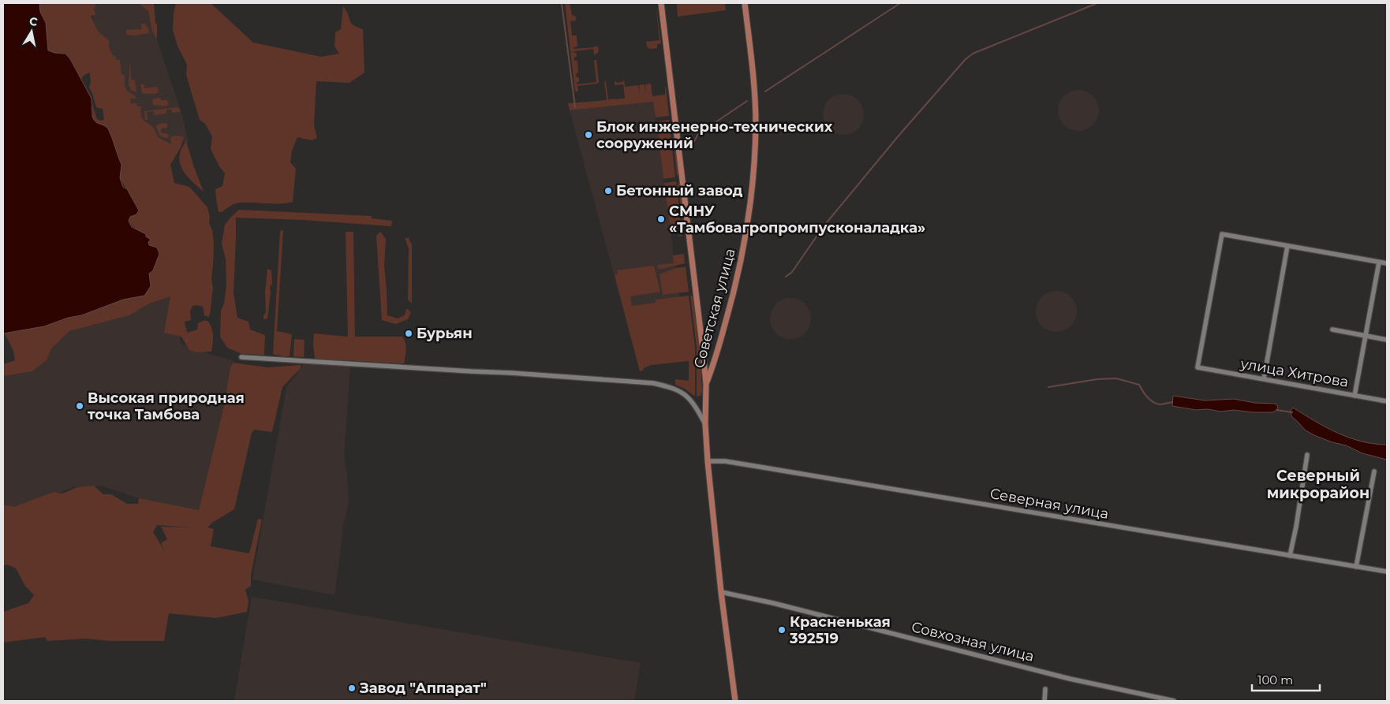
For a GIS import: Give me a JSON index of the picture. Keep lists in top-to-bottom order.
{
  "streets": {
    "main road": ["Советская улица"],
    "street": ["улица Хитрова", "Северная улица", "Совхозная улица"]
  },
  "districts": ["Северный микрорайон"],
  "places": [
    "Блок инженерно-технических сооружений",
    "Бетонный завод",
    "СМНУ «Тамбовагропромпусконаладка»",
    "Бурьян",
    "Высокая природная точка Тамбова",
    "Красненькая 392519",
    "Завод \"Аппарат\""
  ],
  "scale_bar": "100 m",
  "north": "top"
}
